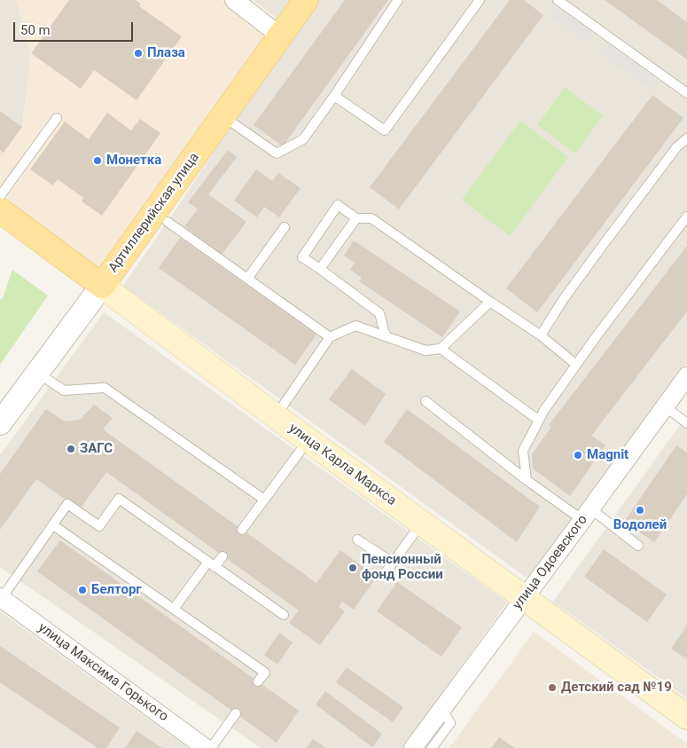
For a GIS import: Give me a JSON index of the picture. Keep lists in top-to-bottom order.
{
  "streets": {
    "main road": ["Артиллерийская улица", "улица Карла Маркса"],
    "street": ["улица Одоевского", "улица Максима Горького"]
  },
  "crossings": [
    ["Артиллерийская улица", "улица Карла Маркса"],
    ["улица Карла Маркса", "улица Одоевского"]
  ],
  "places": [
    "Плаза",
    "Монетка",
    "ЗАГС",
    "Magnit",
    "Водолей",
    "Пенсионный фонд России",
    "Белторг",
    "Детский сад №19"
  ],
  "scale_bar": "50 m"
}
